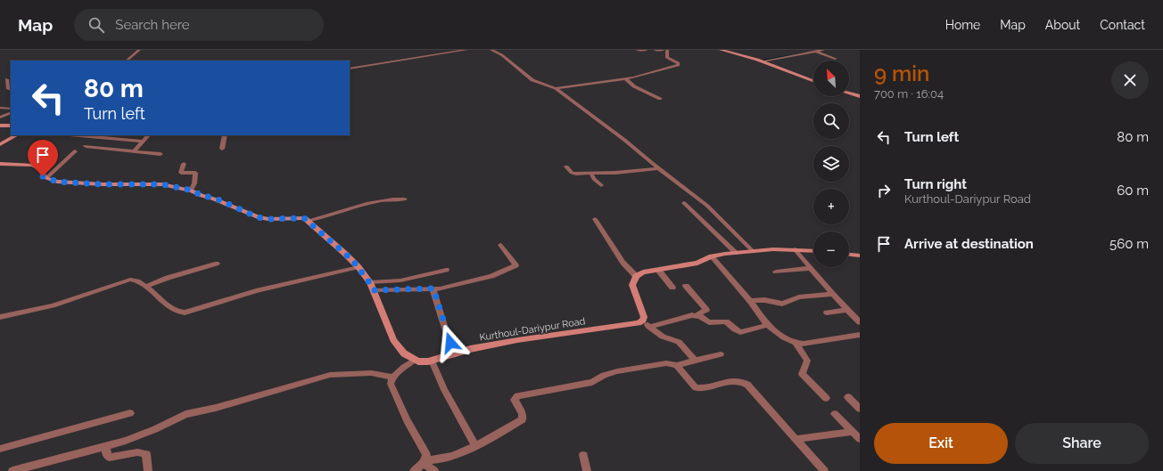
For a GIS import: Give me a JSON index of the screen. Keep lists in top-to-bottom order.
{
  "streets": {
    "street": ["Kurthoul-Dariypur Road"]
  },
  "north": "top left",
  "page": {
    "header": "Map",
    "search": "Search here",
    "nav": [
      "Home",
      "Map",
      "About",
      "Contact"
    ],
    "heading": ["9 min", "700 m · 16:04"],
    "map_buttons": ["+", "−"],
    "turn": ["80 m", "Turn left"],
    "list": [
      {
        "name": "Turn left",
        "value": "80 m"
      },
      {
        "name": "Turn right",
        "note": "Kurthoul-Dariypur Road",
        "value": "60 m"
      },
      {
        "name": "Arrive at destination",
        "value": "560 m"
      }
    ],
    "buttons": ["Exit", "Share"]
  }
}
